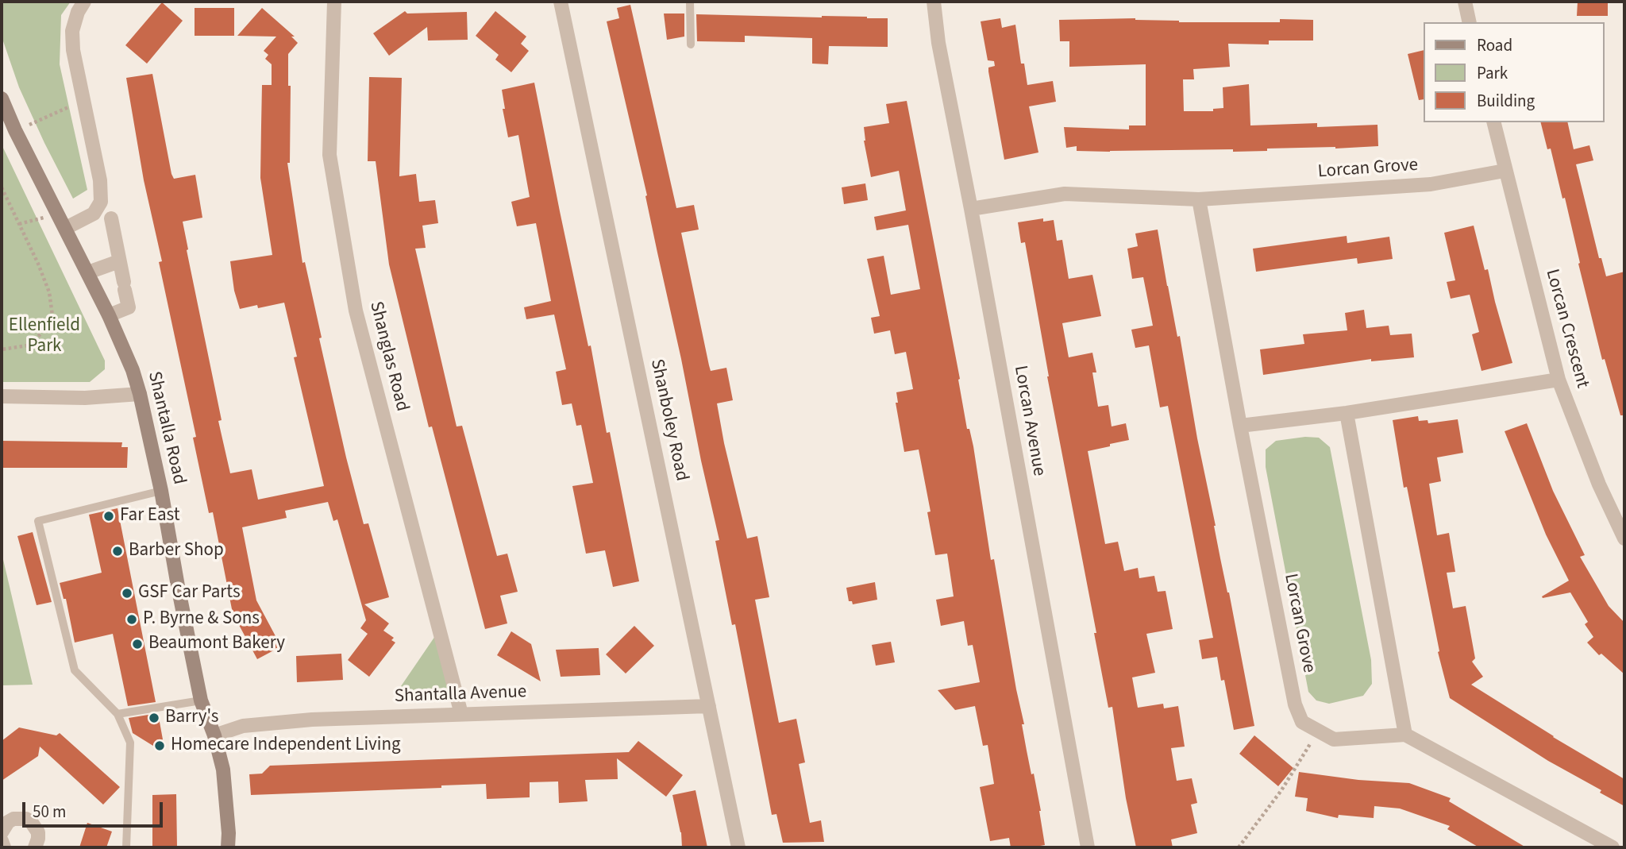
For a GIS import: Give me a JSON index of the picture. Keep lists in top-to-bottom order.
{
  "streets": {
    "street": [
      "Lorcan Grove",
      "Lorcan Crescent",
      "Shanglas Road",
      "Shanboley Road",
      "Lorcan Avenue",
      "Shantalla Road",
      "Shantalla Avenue"
    ]
  },
  "crossings": [
    ["Lorcan Grove", "Lorcan Crescent"],
    ["Lorcan Grove", "Lorcan Avenue"],
    ["Shanglas Road", "Shantalla Avenue"],
    ["Shanboley Road", "Shantalla Avenue"],
    ["Shantalla Road", "Shantalla Avenue"]
  ],
  "parks": ["Ellenfield Park"],
  "places": [
    "Far East",
    "Barber Shop",
    "GSF Car Parts",
    "P. Byrne & Sons",
    "Beaumont Bakery",
    "Barry's",
    "Homecare Independent Living"
  ],
  "legend": ["Road", "Park", "Building"],
  "scale_bar": "50 m"
}
